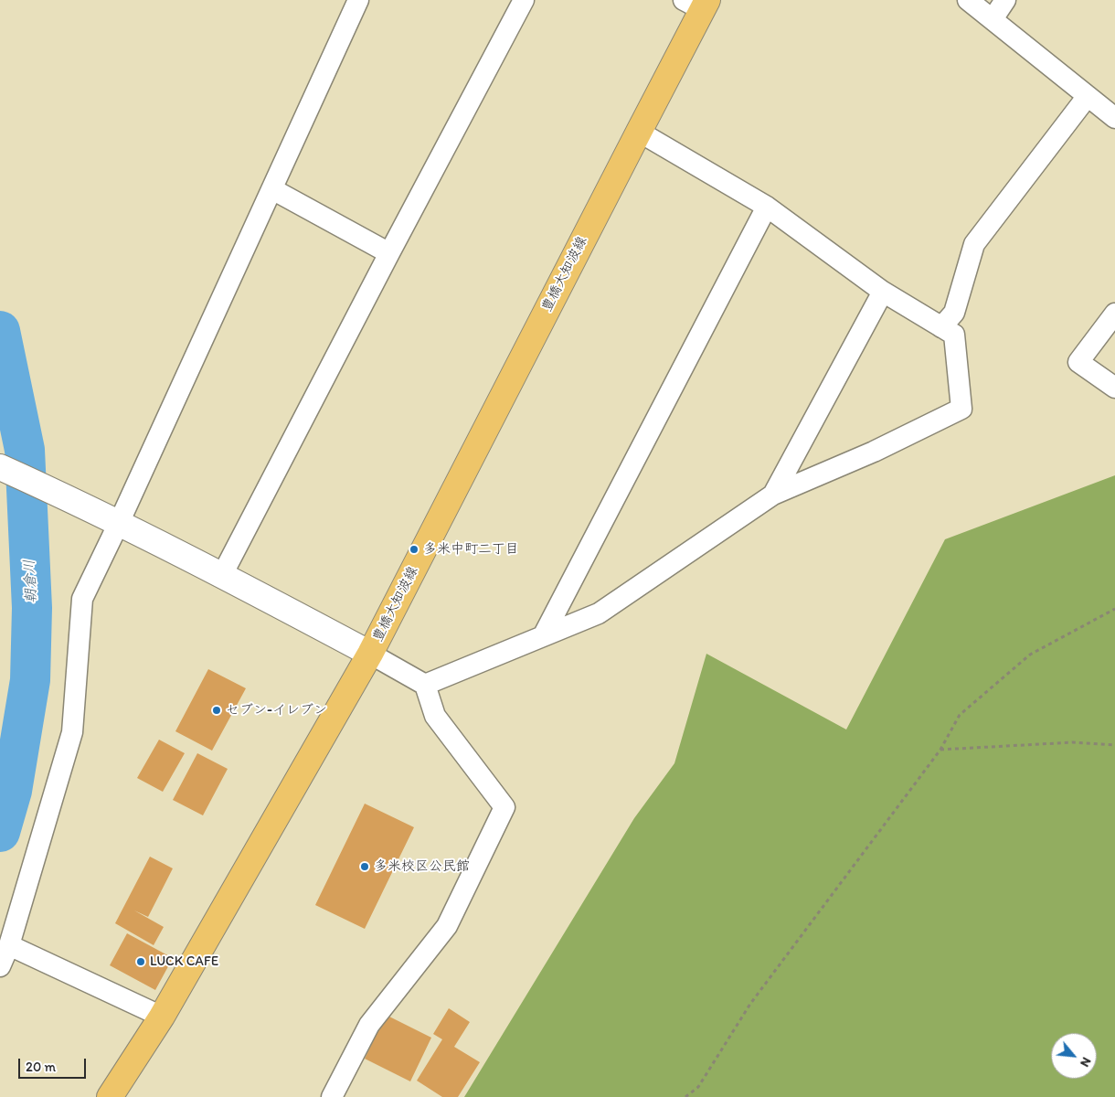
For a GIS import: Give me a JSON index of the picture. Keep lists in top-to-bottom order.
{
  "streets": {
    "main road": ["豊橋大知波線"]
  },
  "water": ["朝倉川"],
  "places": [
    "多米中町二丁目",
    "セブン-イレブン",
    "多米校区公民館",
    "LUCK CAFE"
  ],
  "scale_bar": "20 m",
  "north": "bottom right"
}
